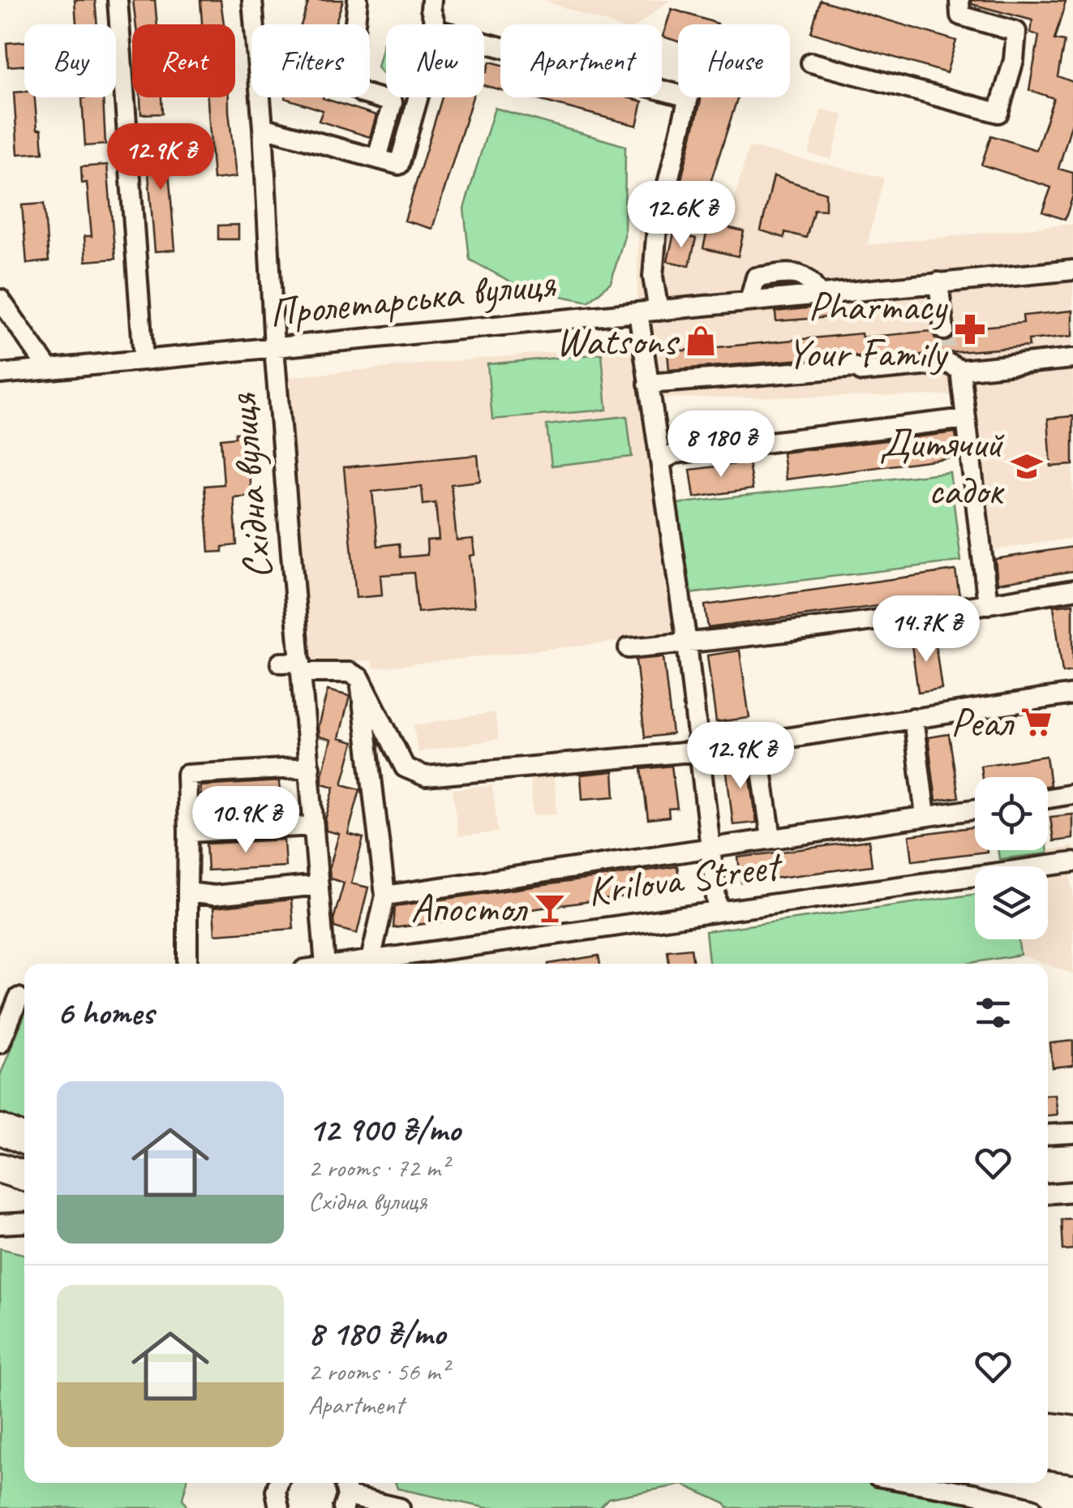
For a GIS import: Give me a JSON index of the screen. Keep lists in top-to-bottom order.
{
  "streets": {
    "street": ["Пролетарська вулиця", "Східна вулиця", "Krilova Street"]
  },
  "crossings": [
    ["Пролетарська вулиця", "Східна вулиця"]
  ],
  "places": {
    "pharmacy": ["Pharmacy Your Family"],
    "shop": ["Watsons"],
    "school or university": ["Дитячий садок"],
    "supermarket": ["Реал"],
    "bar": ["Апостол"]
  },
  "page": {
    "chip": [
      "Buy",
      "Rent",
      "Filters",
      "New",
      "Apartment",
      "House"
    ],
    "price": [
      "12.9K ₴",
      "12.6K ₴",
      "8 180 ₴",
      "14.7K ₴",
      "12.9K ₴",
      "10.9K ₴"
    ],
    "heading": "6 homes",
    "list": [
      {
        "name": "12 900 ₴/mo",
        "note": "2 rooms · 72 m² · Східна вулиця"
      },
      {
        "name": "8 180 ₴/mo",
        "note": "2 rooms · 56 m² · Apartment"
      }
    ]
  }
}
